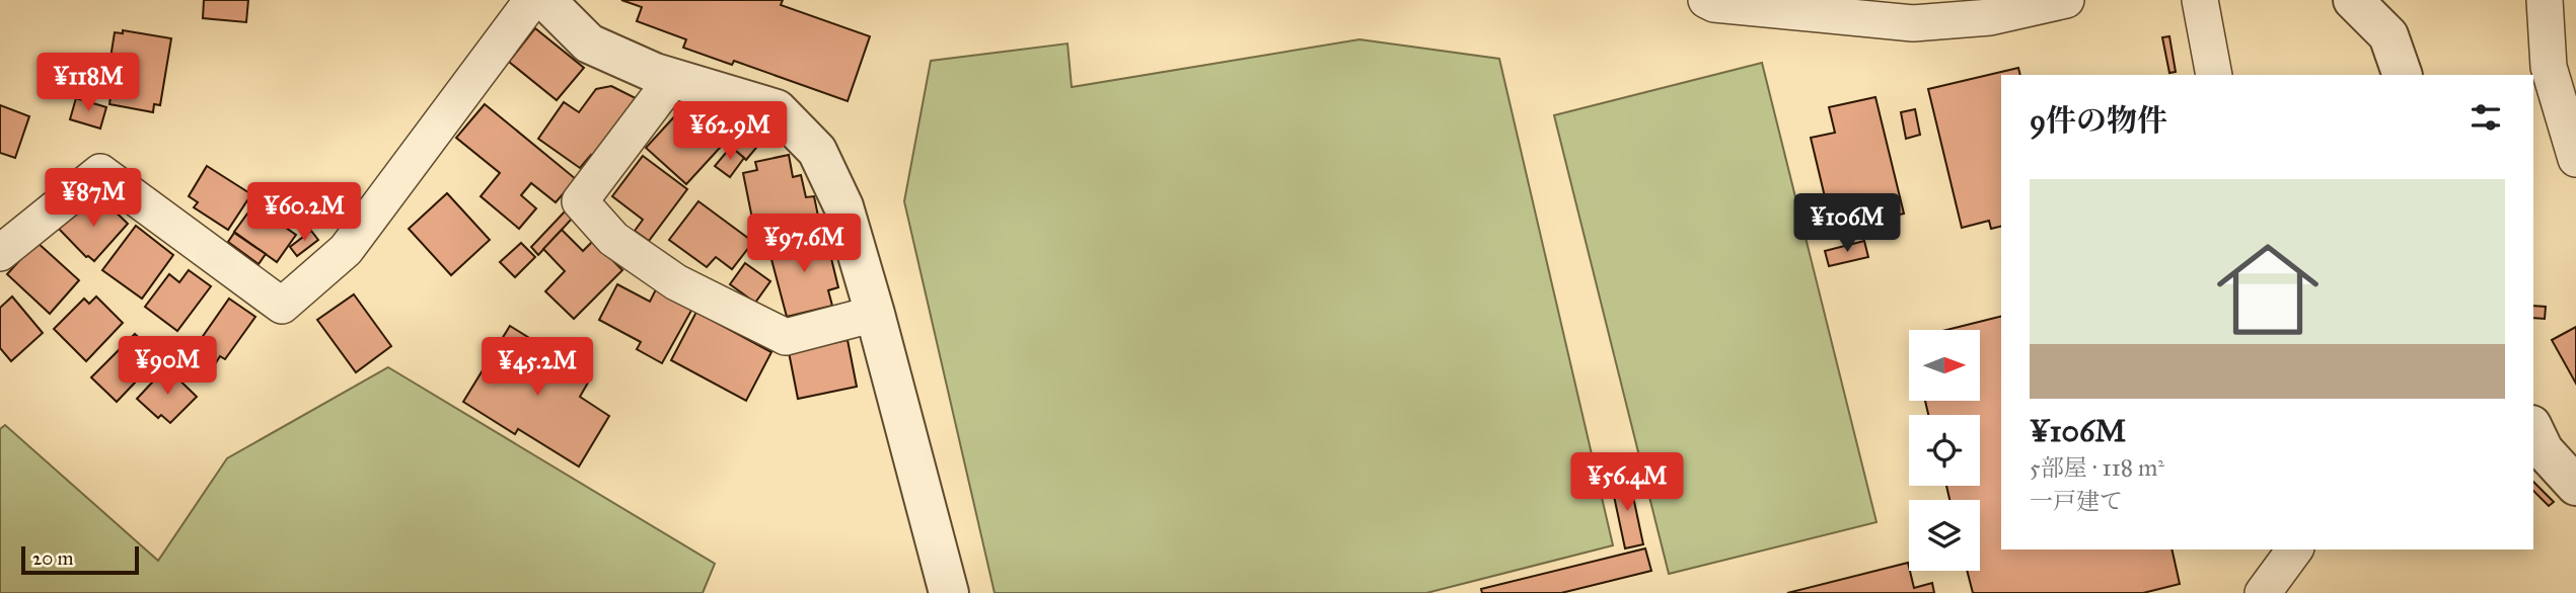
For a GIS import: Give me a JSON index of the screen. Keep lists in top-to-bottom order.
{
  "scale_bar": "20 m",
  "north": "right",
  "page": {
    "price": [
      "¥118M",
      "¥62.9M",
      "¥87M",
      "¥60.2M",
      "¥106M",
      "¥97.6M",
      "¥90M",
      "¥45.2M",
      "¥56.4M"
    ],
    "heading": "9件の物件",
    "list": [
      {
        "name": "¥106M",
        "note": "5部屋 · 118 m² · 一戸建て"
      }
    ],
    "scale": "20 m"
  }
}
